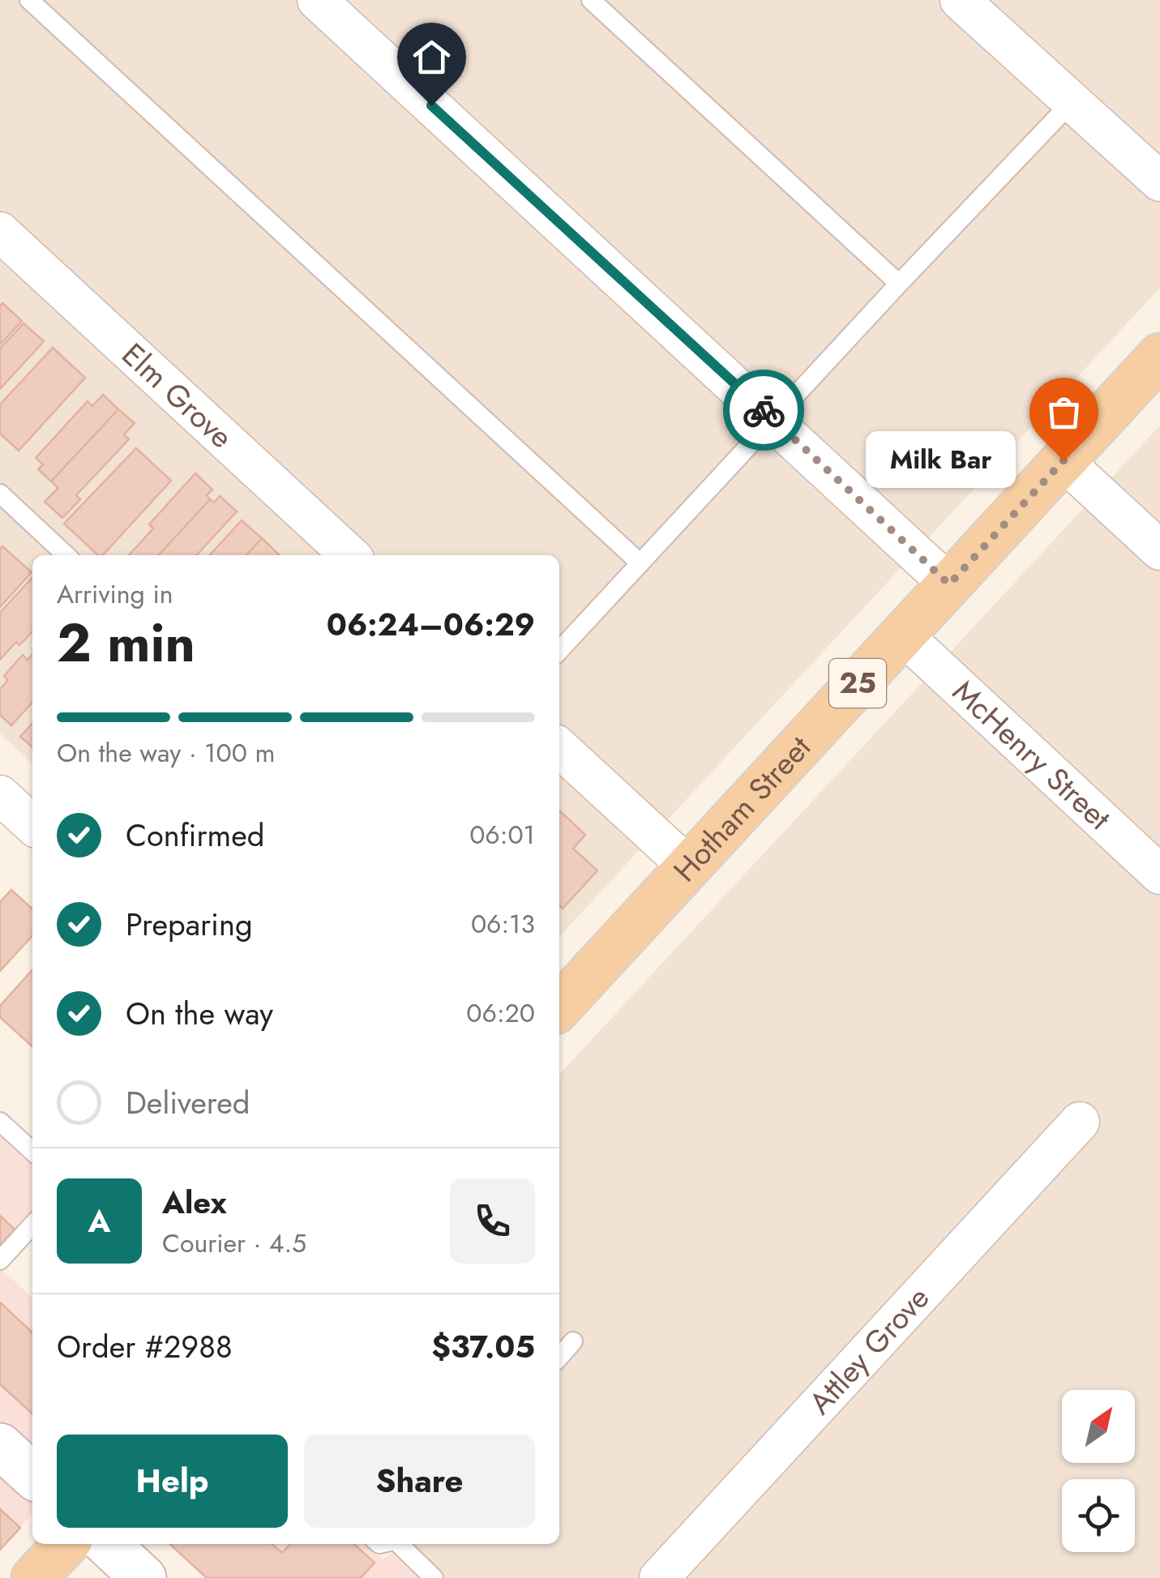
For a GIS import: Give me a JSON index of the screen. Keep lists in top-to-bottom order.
{
  "streets": {
    "main road": ["25", "Hotham Street"],
    "street": ["Elm Grove", "McHenry Street", "Attley Grove"]
  },
  "crossings": [
    ["McHenry Street", "Hotham Street"]
  ],
  "places": ["Milk Bar"],
  "north": "top right",
  "page": {
    "bubble": "Milk Bar",
    "heading": ["2 min", "Arriving in", "06:24–06:29"],
    "panel": [
      "Alex",
      "Courier · 4.5",
      "Order #2988",
      "$37.05"
    ],
    "bar": "On the way · 100 m",
    "list": [
      ["Confirmed", "06:01"],
      ["Preparing", "06:13"],
      ["On the way", "06:20"],
      "Delivered"
    ],
    "round": "A",
    "buttons": ["Help", "Share"]
  }
}
